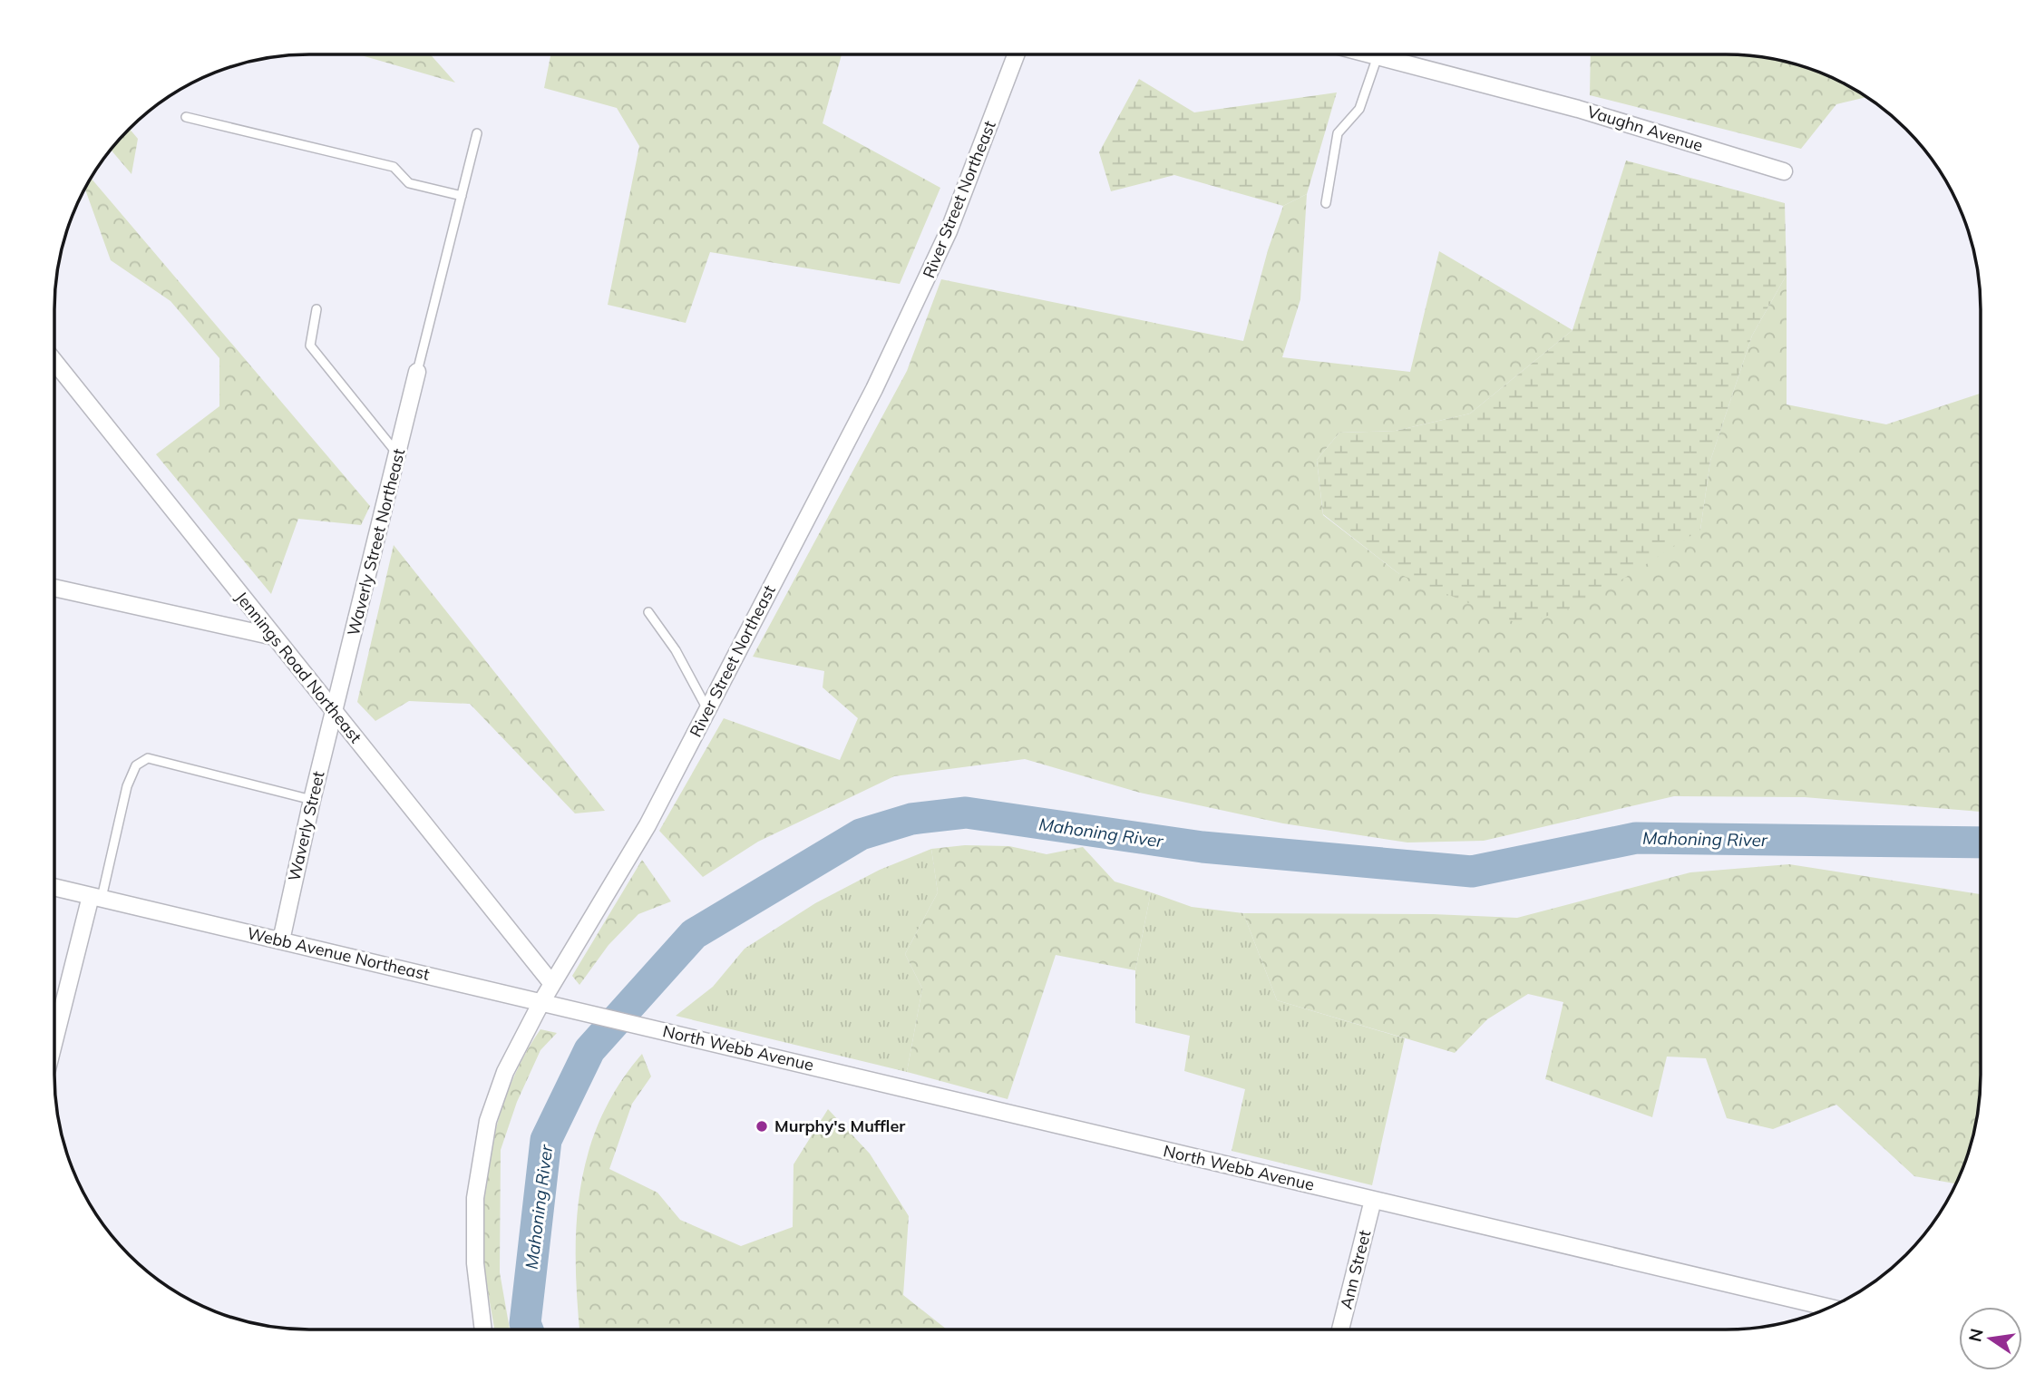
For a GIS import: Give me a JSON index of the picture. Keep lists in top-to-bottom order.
{
  "streets": {
    "street": [
      "Vaughn Avenue",
      "River Street Northeast",
      "Waverly Street Northeast",
      "Jennings Road Northeast",
      "Waverly Street",
      "Webb Avenue Northeast",
      "North Webb Avenue",
      "Ann Street"
    ]
  },
  "crossings": [
    ["River Street Northeast", "Jennings Road Northeast"],
    ["River Street Northeast", "Webb Avenue Northeast"],
    ["Waverly Street Northeast", "Jennings Road Northeast"],
    ["Waverly Street Northeast", "Waverly Street"],
    ["Jennings Road Northeast", "Waverly Street"],
    ["Waverly Street", "Webb Avenue Northeast"],
    ["Webb Avenue Northeast", "North Webb Avenue"],
    ["North Webb Avenue", "Ann Street"]
  ],
  "water": ["Mahoning River"],
  "places": ["Murphy's Muffler"],
  "north": "left"
}
